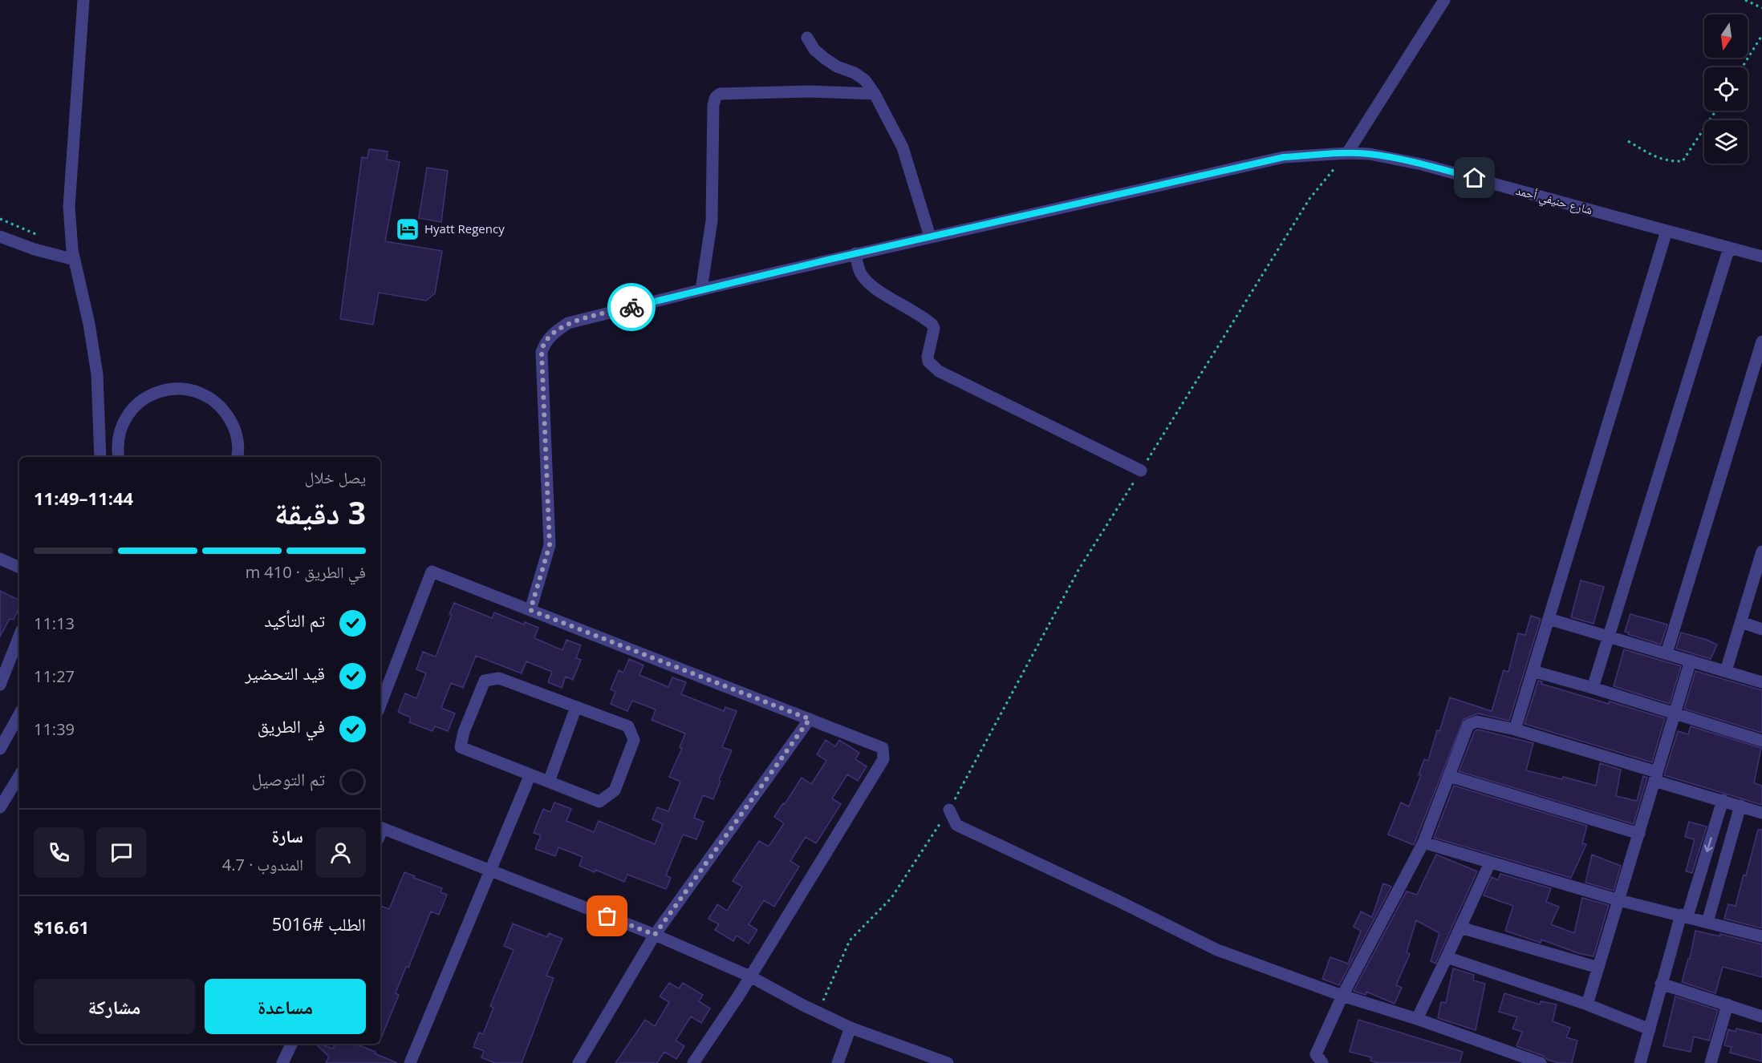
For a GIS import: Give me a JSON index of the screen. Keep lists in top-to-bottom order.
{
  "streets": {
    "street": ["شارع حنيفي أحمد"]
  },
  "places": {
    "hotel": ["Hyatt Regency"]
  },
  "north": "bottom",
  "page": {
    "heading": ["3 دقيقة", "يصل خلال", "11:44–11:49"],
    "panel": [
      "سارة",
      "المندوب · 4.7",
      "الطلب #5016",
      "$16.61"
    ],
    "bar": "في الطريق · 410 m",
    "list": [
      ["تم التأكيد", "11:13"],
      ["قيد التحضير", "11:27"],
      ["في الطريق", "11:39"],
      "تم التوصيل"
    ],
    "buttons": ["مساعدة", "مشاركة"]
  }
}
